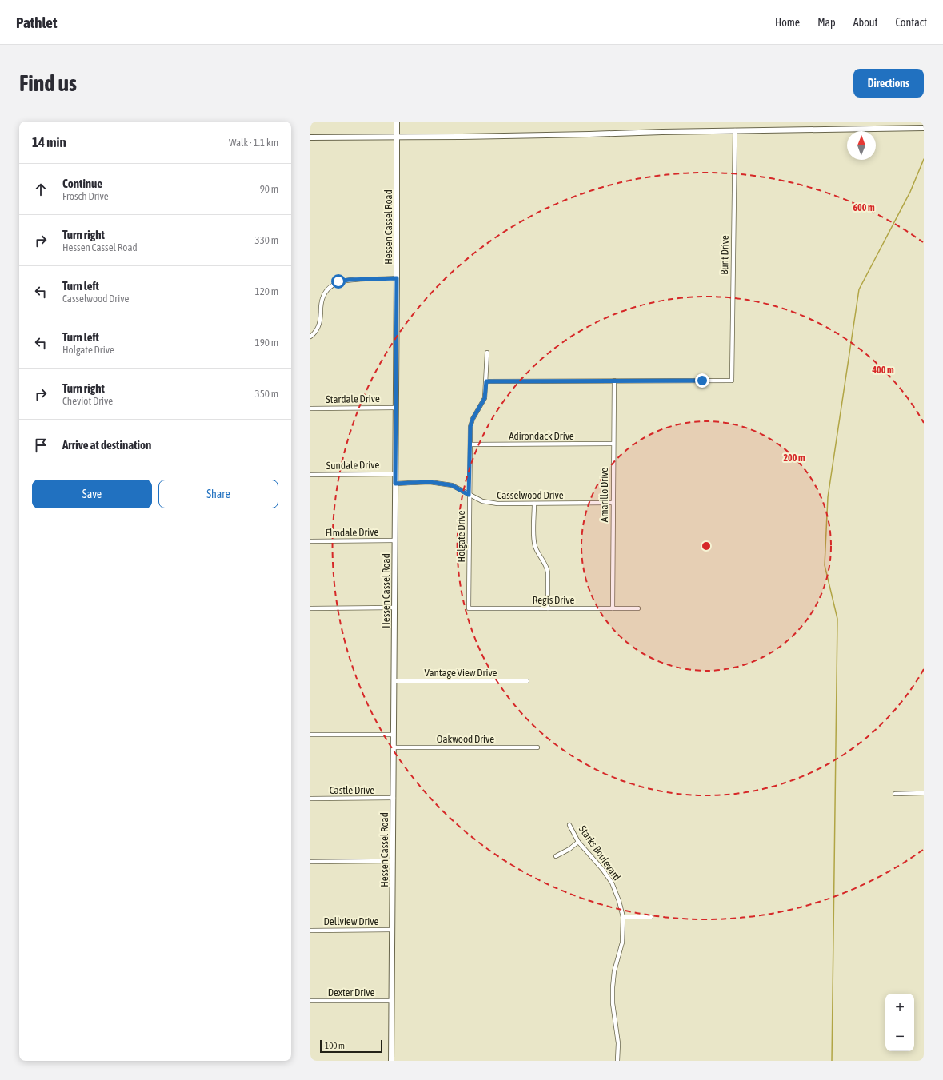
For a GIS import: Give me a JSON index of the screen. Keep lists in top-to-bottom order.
{
  "streets": {
    "main road": ["Hessen Cassel Road"],
    "street": [
      "Bunt Drive",
      "Stardale Drive",
      "Adirondack Drive",
      "Sundale Drive",
      "Casselwood Drive",
      "Amarillo Drive",
      "Elmdale Drive",
      "Holgate Drive",
      "Regis Drive",
      "Vantage View Drive",
      "Oakwood Drive",
      "Castle Drive",
      "Starks Boulevard",
      "Dellview Drive",
      "Dexter Drive"
    ]
  },
  "crossings": [
    ["Hessen Cassel Road", "Stardale Drive"],
    ["Hessen Cassel Road", "Sundale Drive"],
    ["Hessen Cassel Road", "Casselwood Drive"],
    ["Hessen Cassel Road", "Elmdale Drive"],
    ["Hessen Cassel Road", "Vantage View Drive"],
    ["Hessen Cassel Road", "Oakwood Drive"],
    ["Hessen Cassel Road", "Castle Drive"],
    ["Hessen Cassel Road", "Dellview Drive"],
    ["Hessen Cassel Road", "Dexter Drive"],
    ["Bunt Drive", "Amarillo Drive"],
    ["Adirondack Drive", "Amarillo Drive"],
    ["Adirondack Drive", "Holgate Drive"],
    ["Casselwood Drive", "Amarillo Drive"],
    ["Casselwood Drive", "Holgate Drive"],
    ["Amarillo Drive", "Regis Drive"],
    ["Holgate Drive", "Regis Drive"]
  ],
  "scale_bar": "100 m",
  "north": "top",
  "page": {
    "header": "Pathlet",
    "nav": [
      "Home",
      "Map",
      "About",
      "Contact"
    ],
    "buttons": [
      "Directions",
      ["Save", "Share"]
    ],
    "title": "Find us",
    "heading": ["14 min", "Walk · 1.1 km"],
    "list": [
      ["Continue", "Frosch Drive", "90 m"],
      ["Turn right", "Hessen Cassel Road", "330 m"],
      ["Turn left", "Casselwood Drive", "120 m"],
      ["Turn left", "Holgate Drive", "190 m"],
      ["Turn right", "Cheviot Drive", "350 m"],
      "Arrive at destination"
    ],
    "map_buttons": ["+", "−"],
    "scale": "100 m"
  },
  "rings": ["600 m", "400 m", "200 m"]
}
